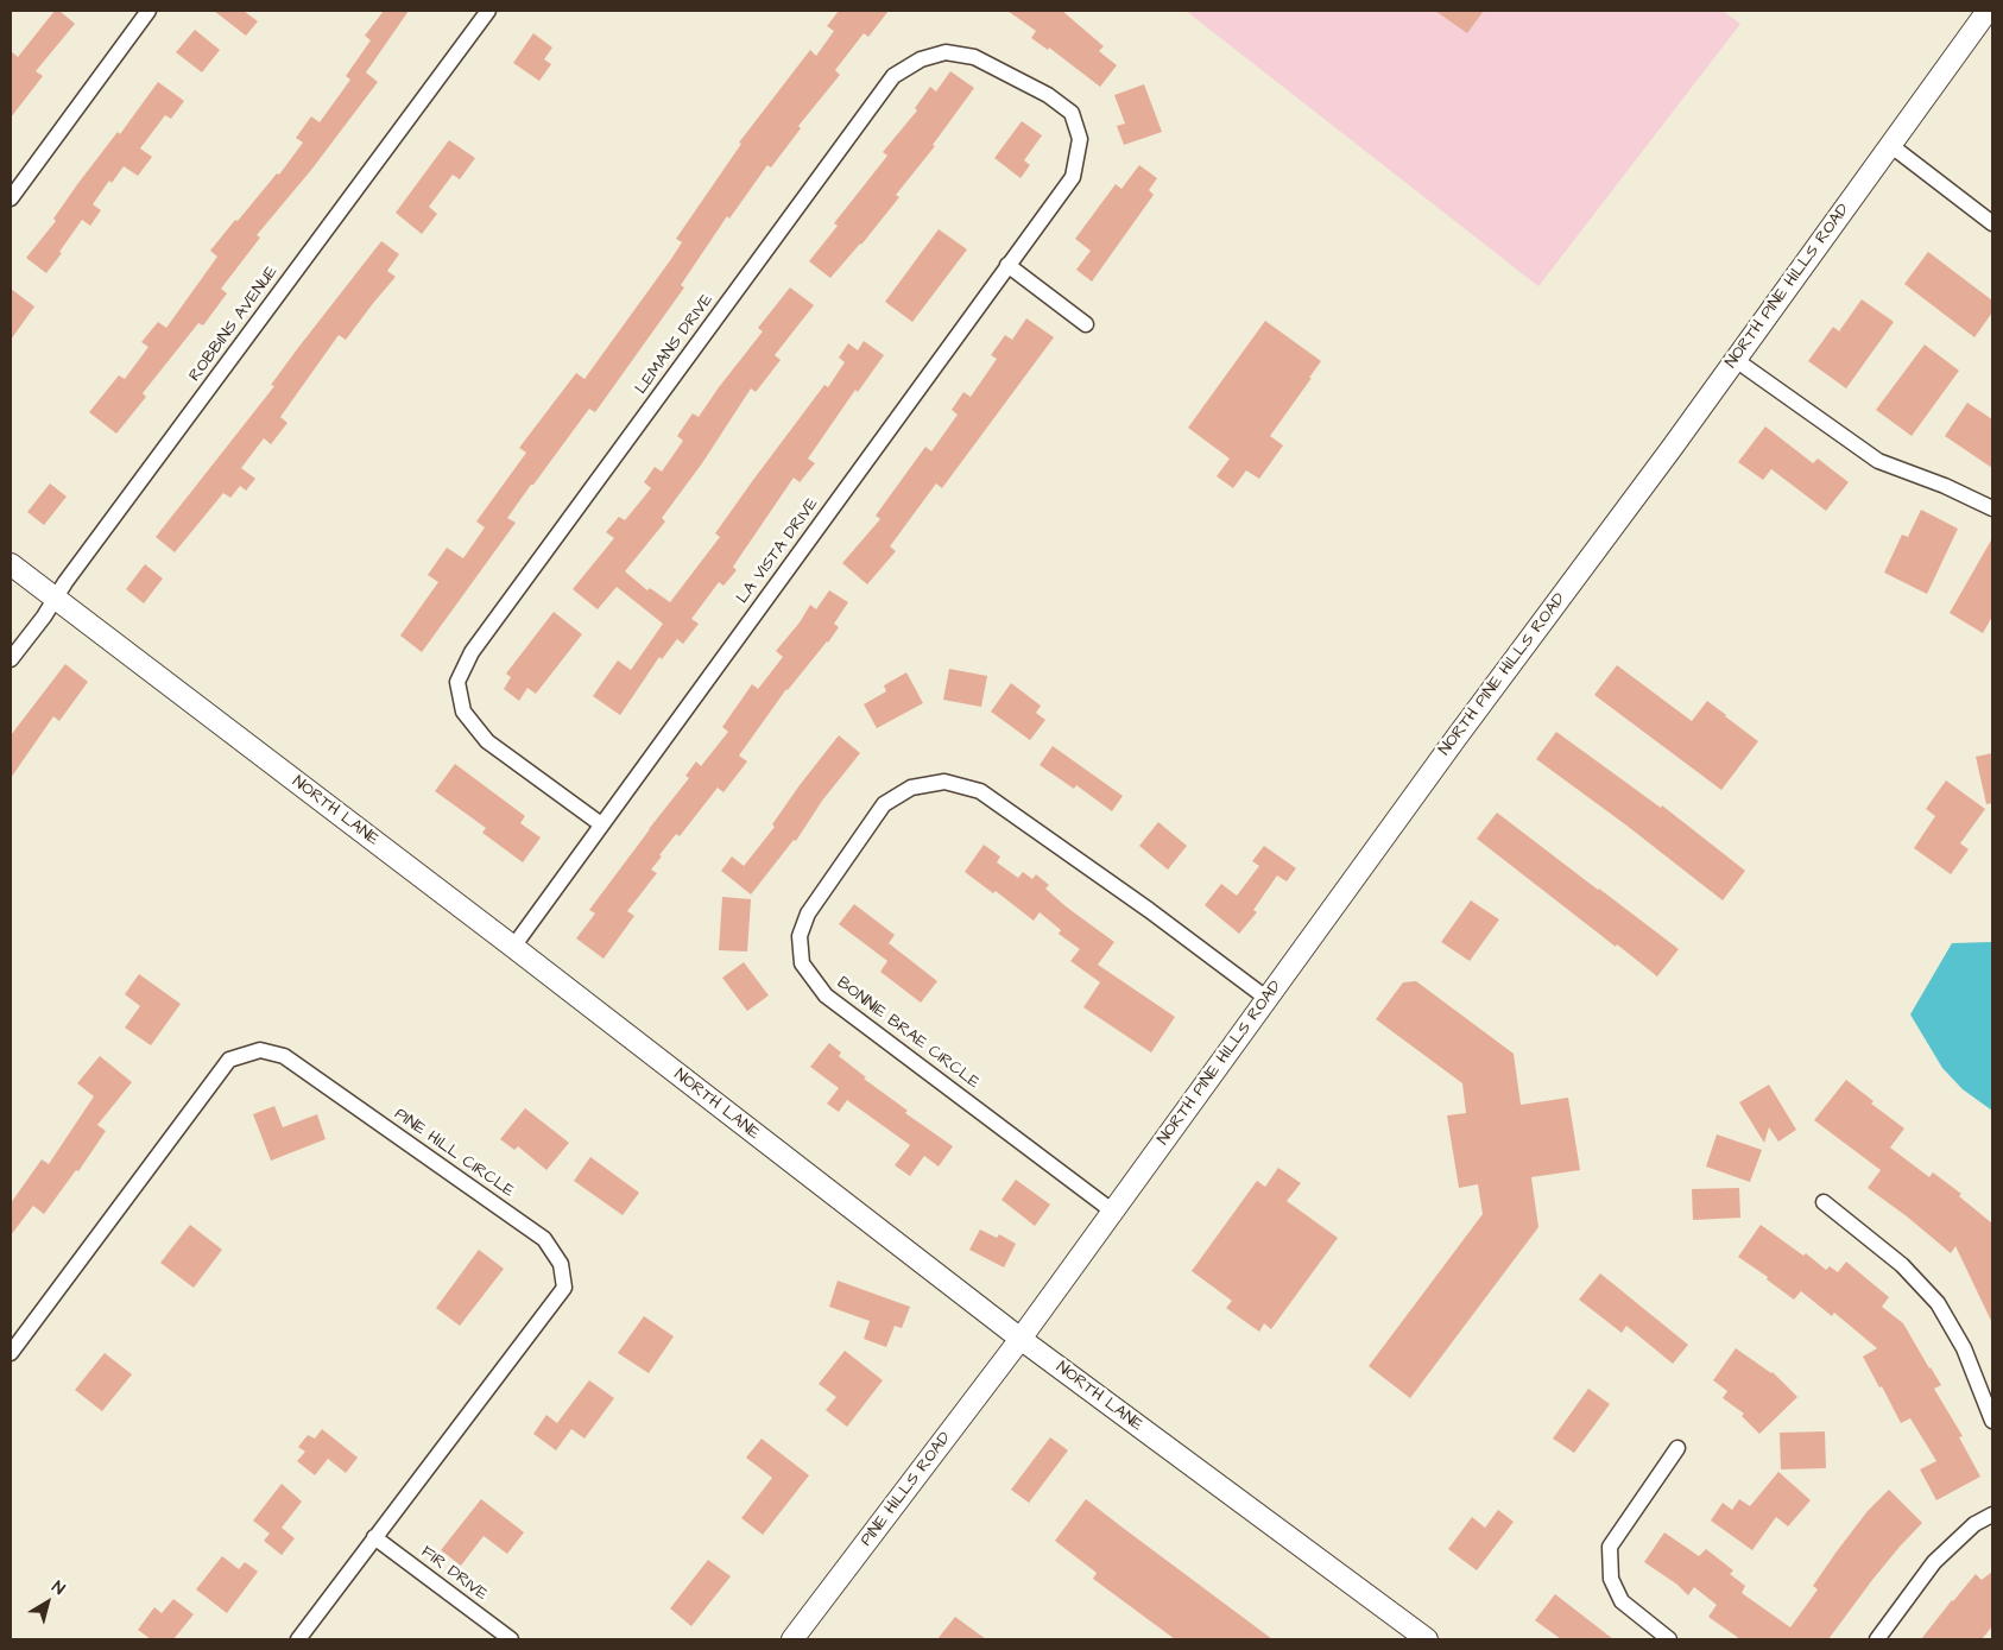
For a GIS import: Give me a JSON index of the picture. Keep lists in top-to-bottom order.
{
  "streets": {
    "main road": ["NORTH PINE HILLS ROAD", "NORTH LANE", "PINE HILLS ROAD"],
    "street": [
      "ROBBINS AVENUE",
      "LEMANS DRIVE",
      "LA VISTA DRIVE",
      "BONNIE BRAE CIRCLE",
      "PINE HILL CIRCLE",
      "FIR DRIVE"
    ]
  },
  "crossings": [
    ["NORTH PINE HILLS ROAD", "NORTH LANE"],
    ["NORTH PINE HILLS ROAD", "BONNIE BRAE CIRCLE"],
    ["NORTH PINE HILLS ROAD", "PINE HILLS ROAD"],
    ["ROBBINS AVENUE", "NORTH LANE"],
    ["LEMANS DRIVE", "LA VISTA DRIVE"],
    ["LA VISTA DRIVE", "NORTH LANE"],
    ["NORTH LANE", "PINE HILLS ROAD"],
    ["PINE HILL CIRCLE", "FIR DRIVE"]
  ],
  "north": "top right"
}
